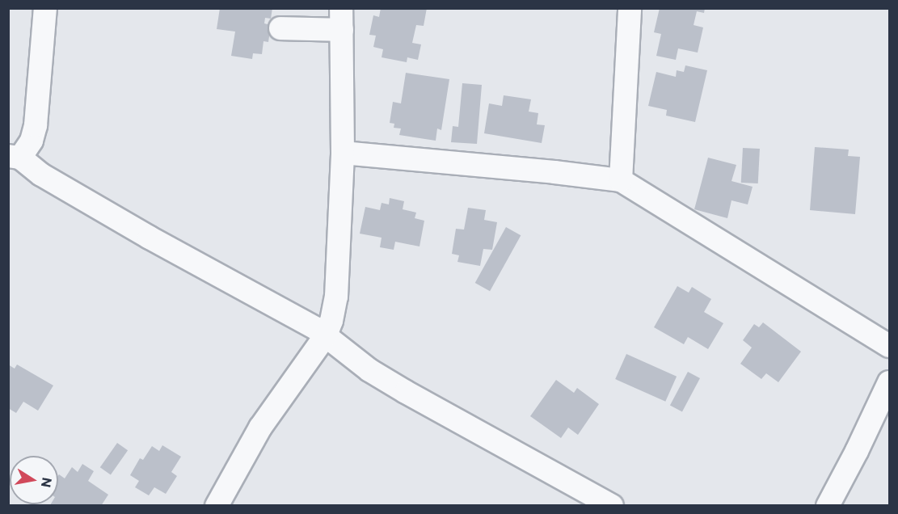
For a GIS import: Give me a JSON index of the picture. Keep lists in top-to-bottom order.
{
  "north": "right"
}
